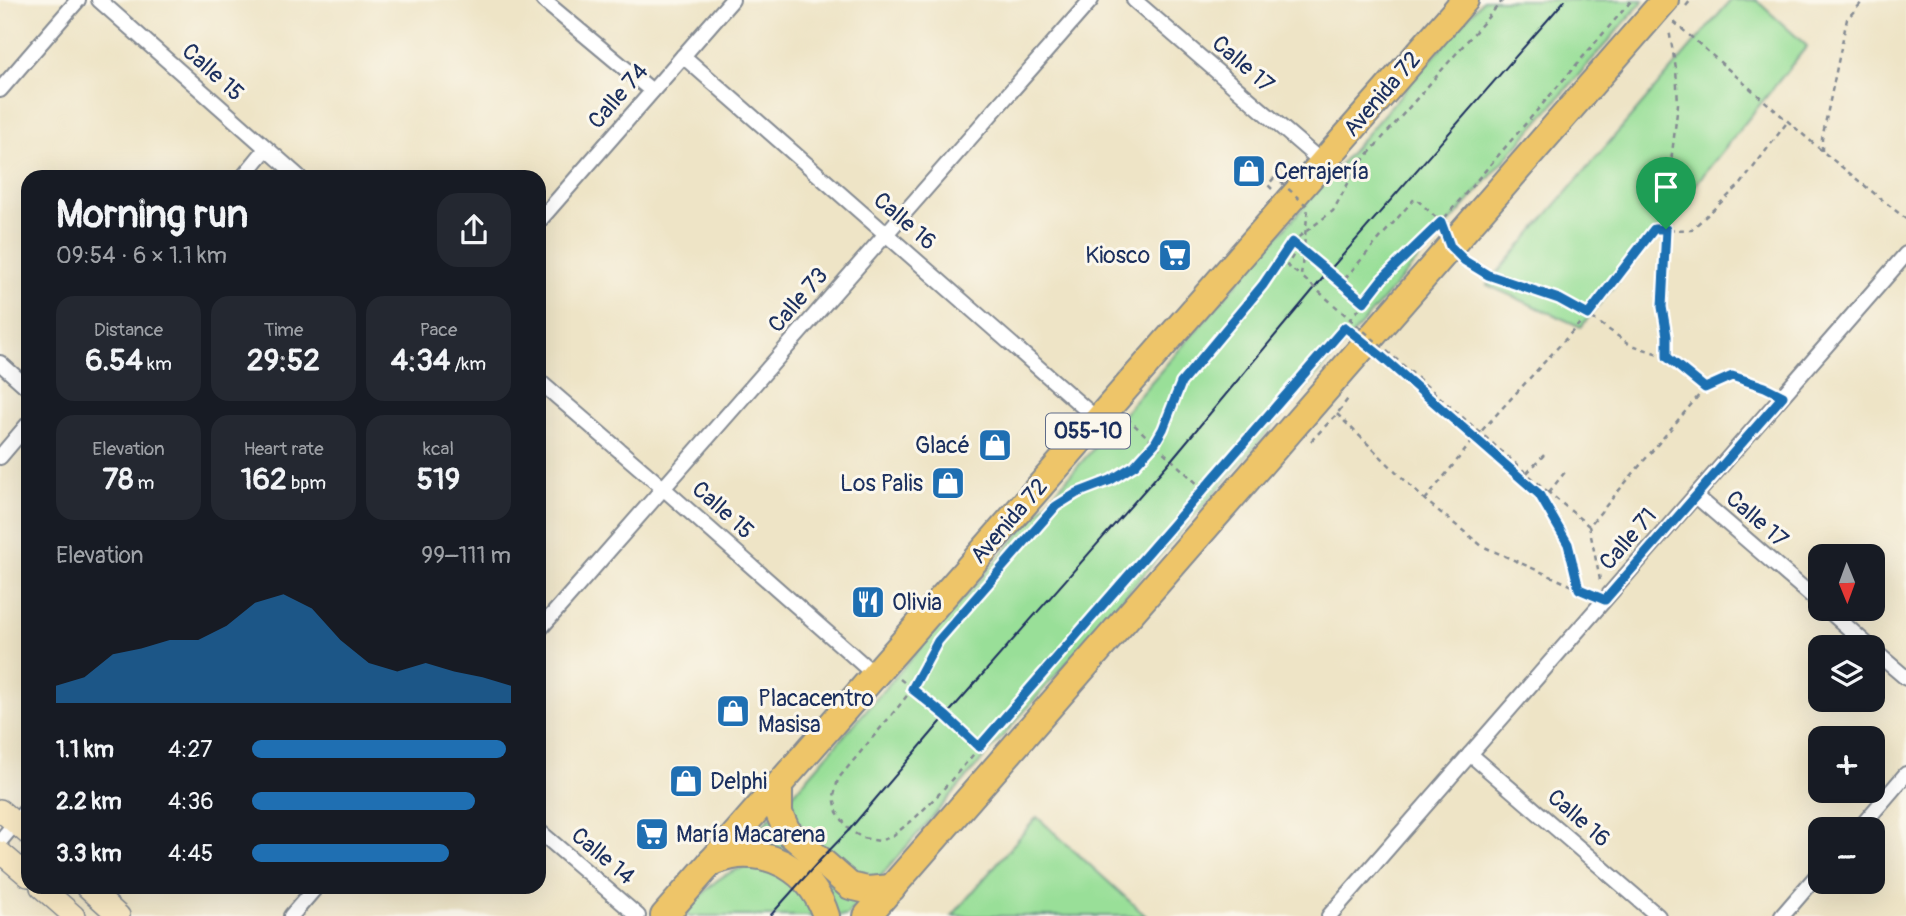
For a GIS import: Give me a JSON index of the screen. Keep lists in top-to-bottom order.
{
  "streets": {
    "highway": ["Avenida 72", "055-10"],
    "street": [
      "Calle 17",
      "Calle 15",
      "Calle 74",
      "Calle 16",
      "Calle 73",
      "Calle 71",
      "Calle 14"
    ]
  },
  "crossings": [
    ["Calle 17", "Avenida 72"],
    ["Calle 17", "Calle 71"],
    ["Calle 15", "Avenida 72"],
    ["Calle 15", "Calle 73"],
    ["Avenida 72", "Calle 16"],
    ["Calle 74", "Calle 16"],
    ["Calle 16", "Calle 73"],
    ["Calle 16", "Calle 71"]
  ],
  "places": {
    "shop": [
      "Cerrajería",
      "Glacé",
      "Los Palis",
      "Placacentro Masisa",
      "Delphi"
    ],
    "supermarket": ["Kiosco", "María Macarena"],
    "restaurant": ["Olivia"]
  },
  "north": "bottom",
  "page": {
    "heading": ["Morning run", "09:54 · 6 × 1.1 km"],
    "stats": [
      ["Distance", "6.54 km"],
      ["Time", "29:52"],
      ["Pace", "4:34 /km"],
      ["Elevation", "78 m"],
      ["Heart rate", "162 bpm"],
      ["kcal", "519"]
    ],
    "chart": ["Elevation", "99–111 m"],
    "map_buttons": ["+", "−"],
    "list": [
      {
        "name": "1.1 km",
        "note": "4:27"
      },
      {
        "name": "2.2 km",
        "note": "4:36"
      },
      {
        "name": "3.3 km",
        "note": "4:45"
      }
    ]
  }
}
